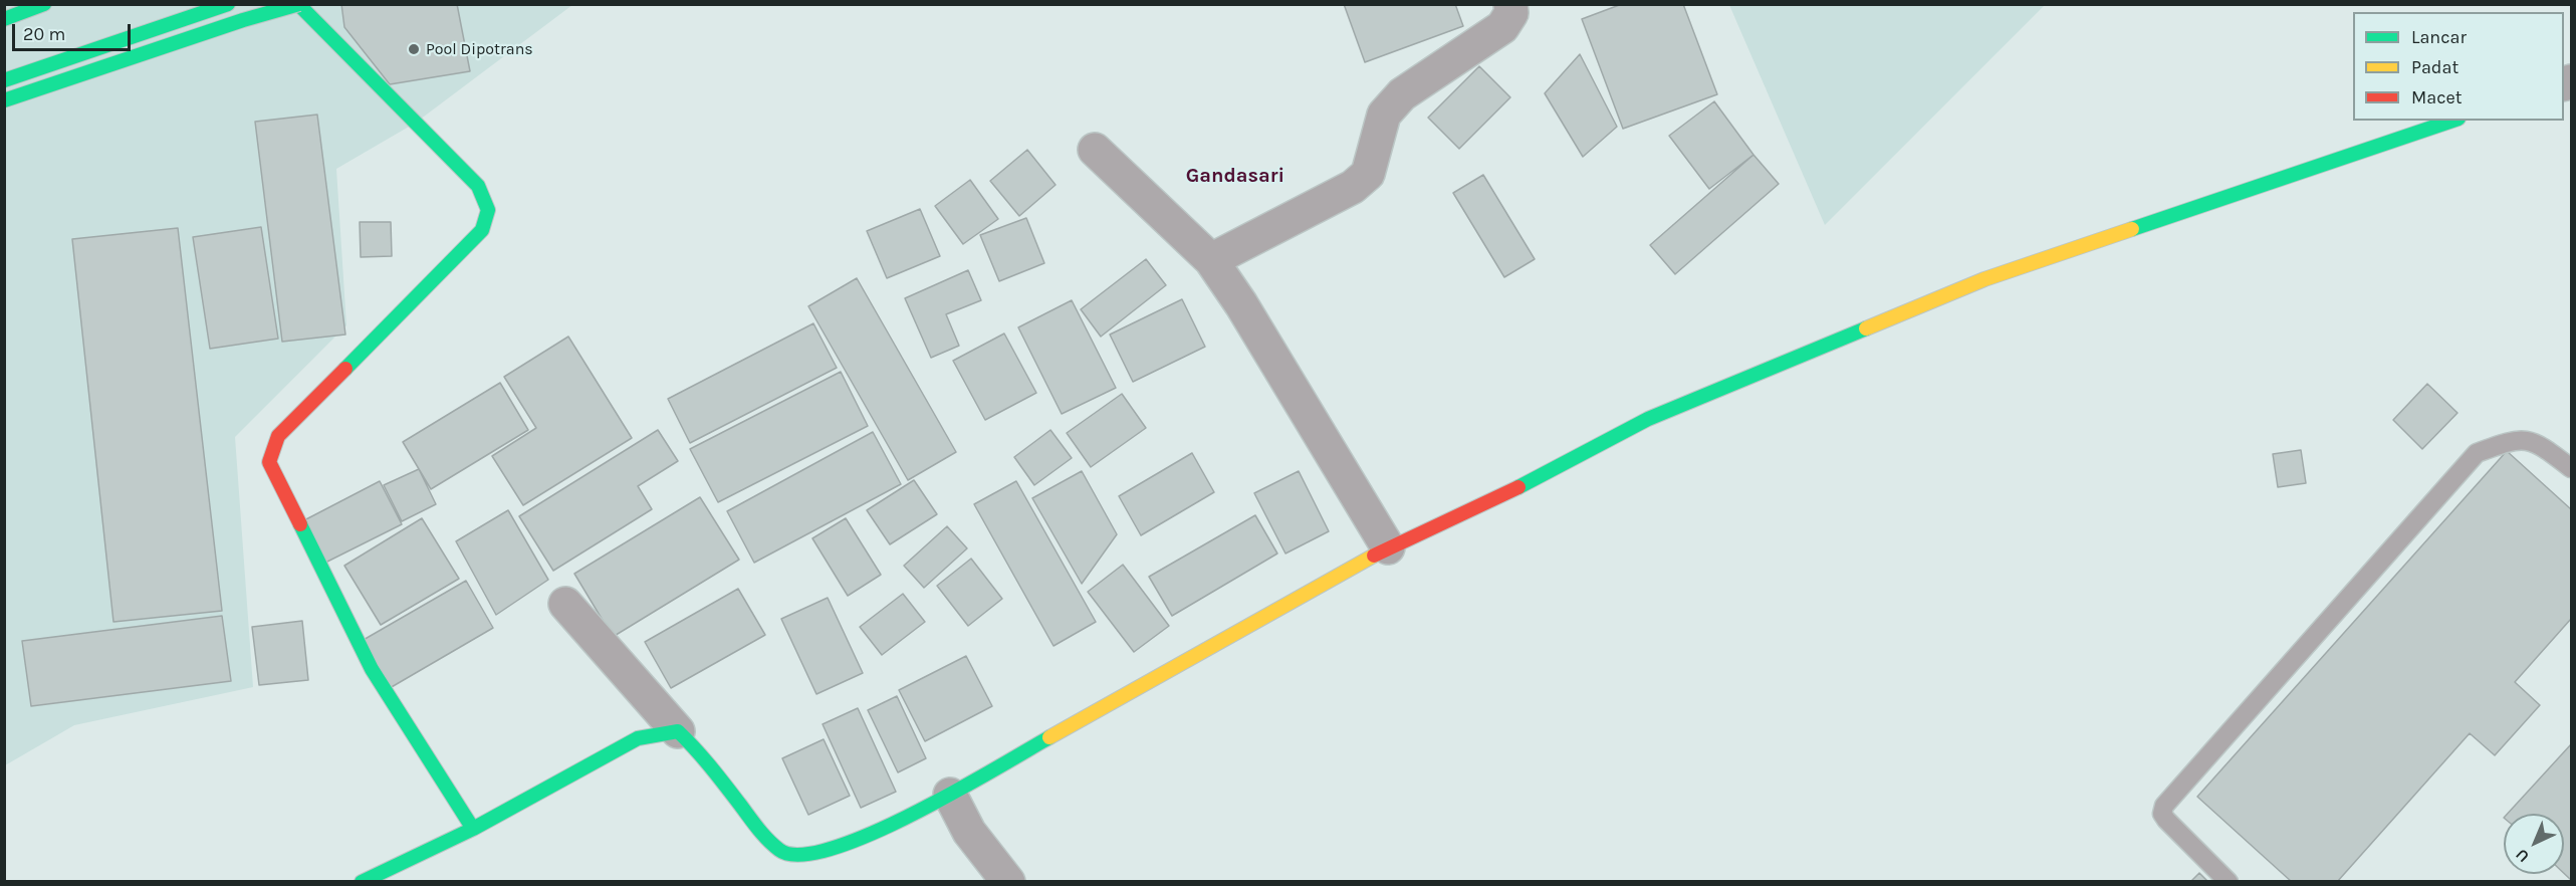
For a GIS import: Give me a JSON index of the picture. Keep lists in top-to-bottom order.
{
  "districts": ["Gandasari"],
  "places": ["Pool Dipotrans"],
  "legend": ["Lancar", "Padat", "Macet"],
  "scale_bar": "20 m",
  "north": "bottom left"
}
